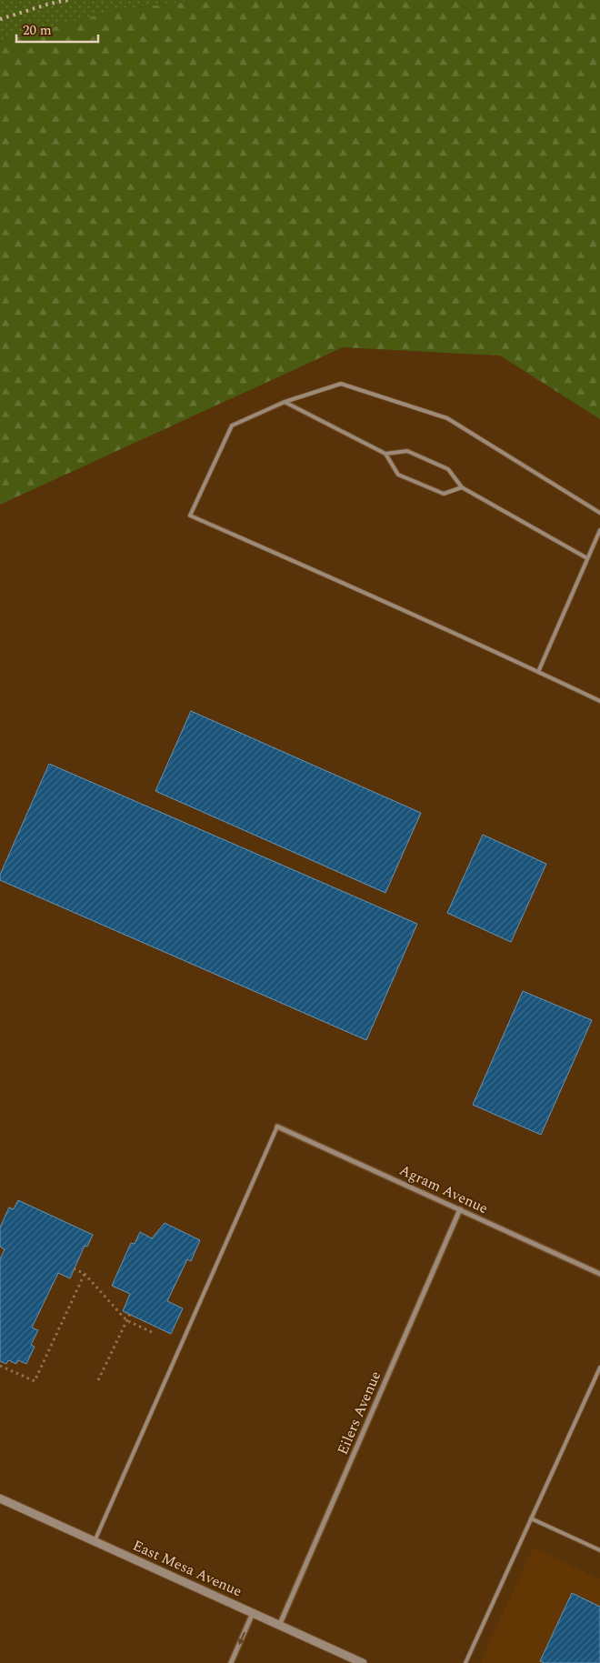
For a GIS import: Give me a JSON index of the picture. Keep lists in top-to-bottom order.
{
  "streets": {
    "street": ["Agram Avenue", "Eilers Avenue", "East Mesa Avenue"]
  },
  "crossings": [
    ["Agram Avenue", "Eilers Avenue"],
    ["Eilers Avenue", "East Mesa Avenue"]
  ],
  "scale_bar": "20 m"
}
